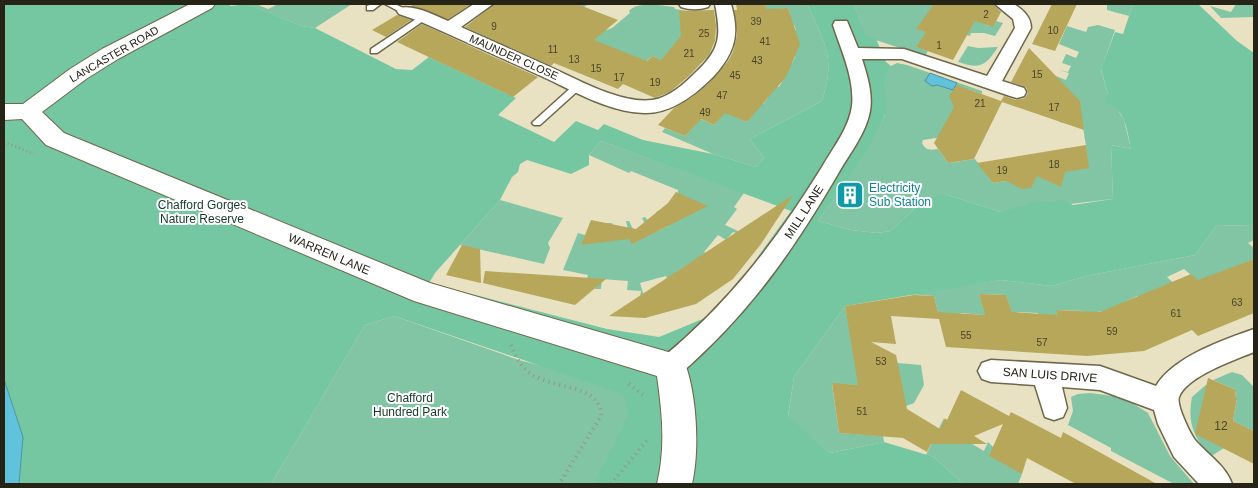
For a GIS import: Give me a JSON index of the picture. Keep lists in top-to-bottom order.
{
  "streets": {
    "street": [
      "LANCASTER ROAD",
      "MAUNDER CLOSE",
      "MILL LANE",
      "WARREN LANE",
      "SAN LUIS DRIVE"
    ]
  },
  "crossings": [
    ["LANCASTER ROAD", "WARREN LANE"],
    ["MILL LANE", "WARREN LANE"]
  ],
  "parks": ["Chafford Gorges Nature Reserve", "Chafford Hundred Park"],
  "places": {
    "building": ["Electricity Sub Station"]
  },
  "house_numbers": [
    "2",
    "39",
    "9",
    "10",
    "25",
    "41",
    "1",
    "11",
    "21",
    "13",
    "43",
    "15",
    "15",
    "45",
    "17",
    "19",
    "47",
    "21",
    "17",
    "49",
    "18",
    "19",
    "63",
    "61",
    "59",
    "55",
    "57",
    "53",
    "51",
    "12"
  ]
}
